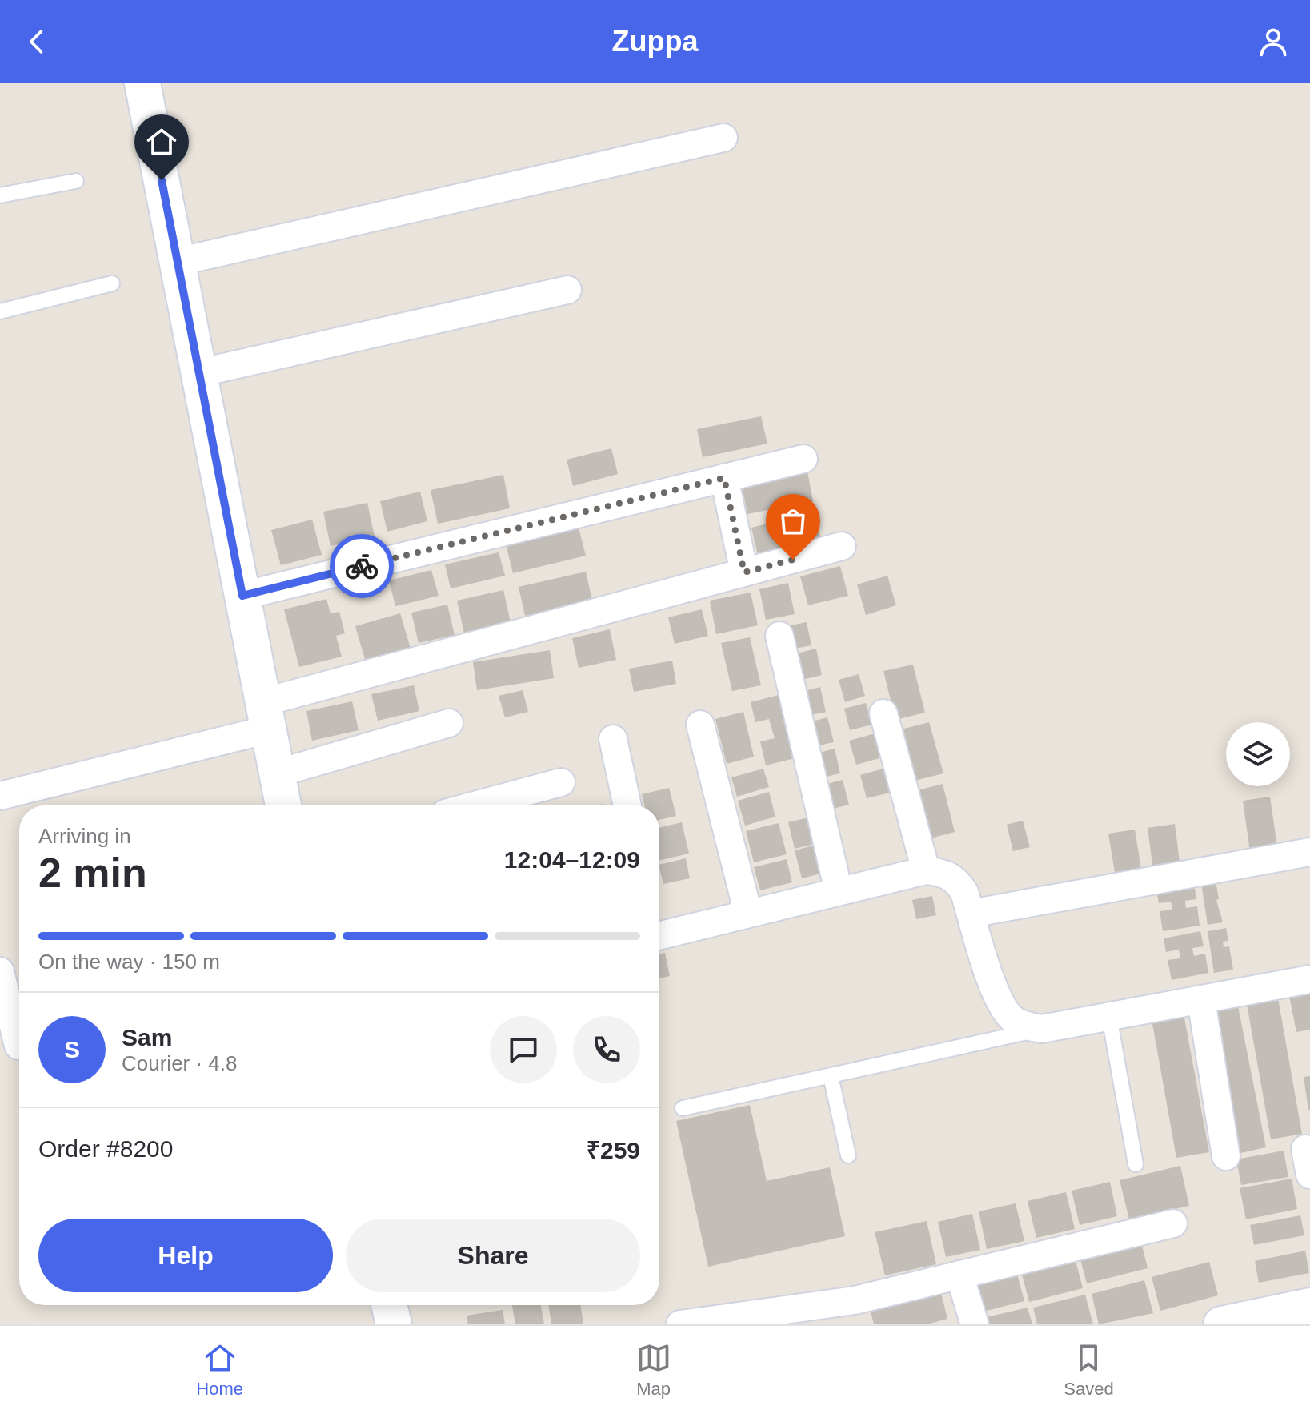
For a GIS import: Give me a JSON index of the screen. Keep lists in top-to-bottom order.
{
  "page": {
    "header": "Zuppa",
    "heading": ["2 min", "Arriving in", "12:04–12:09"],
    "panel": [
      "Sam",
      "Courier · 4.8",
      "Order #8200",
      "₹259"
    ],
    "bar": "On the way · 150 m",
    "round": "S",
    "buttons": ["Help", "Share"],
    "tabs": ["Home", "Map", "Saved"]
  }
}
